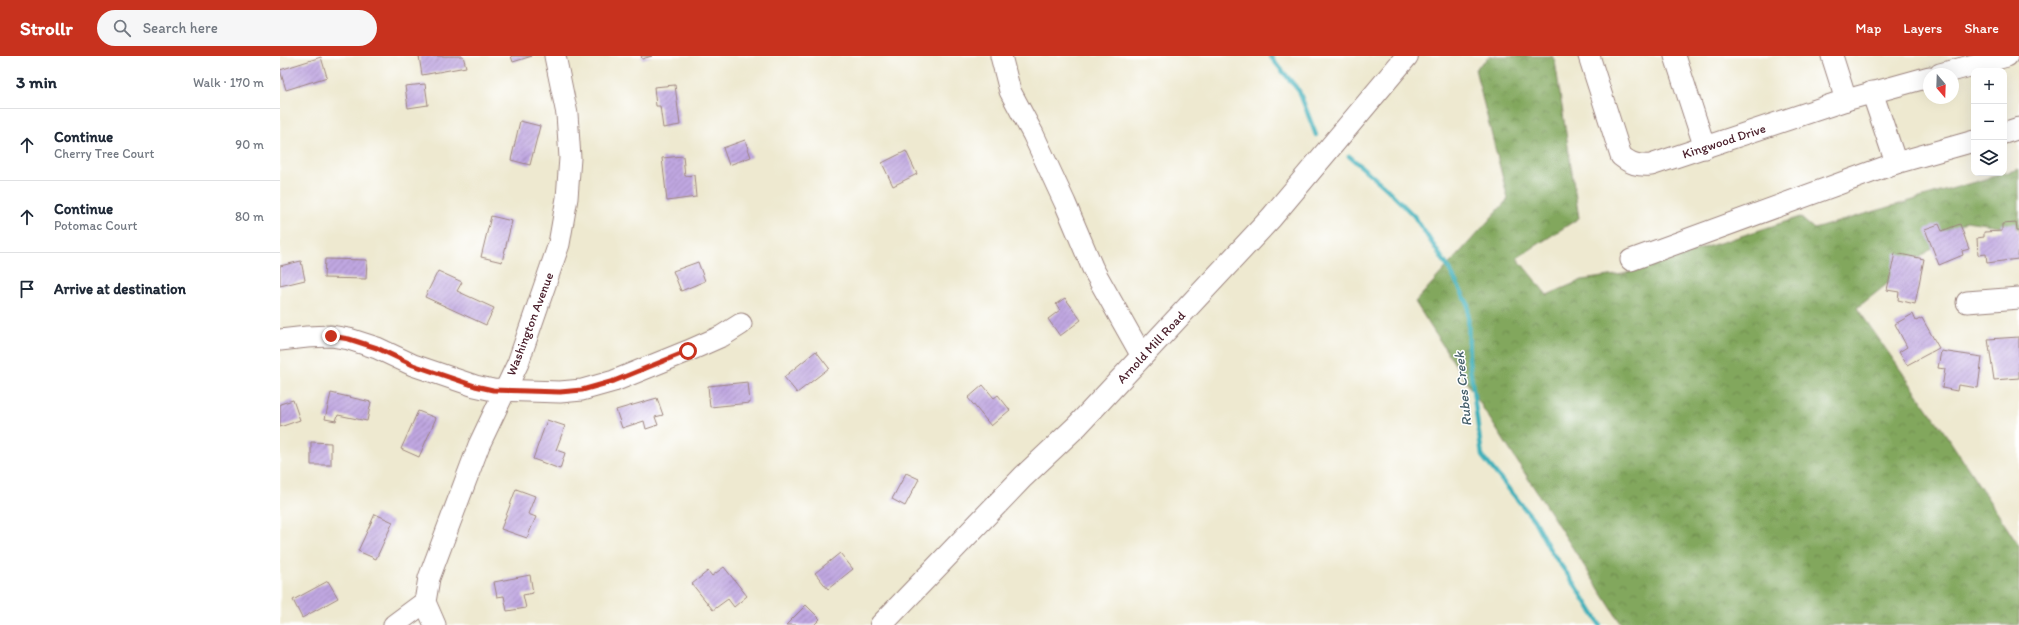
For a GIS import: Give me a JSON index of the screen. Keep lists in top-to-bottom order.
{
  "streets": {
    "main road": ["Arnold Mill Road"],
    "street": ["Kingwood Drive", "Washington Avenue"]
  },
  "water": ["Rubes Creek"],
  "north": "bottom",
  "page": {
    "header": "Strollr",
    "search": "Search here",
    "nav": ["Map", "Layers", "Share"],
    "heading": ["3 min", "Walk · 170 m"],
    "map_buttons": ["+", "−"],
    "list": [
      ["Continue", "Cherry Tree Court", "90 m"],
      ["Continue", "Potomac Court", "80 m"],
      "Arrive at destination"
    ]
  }
}
